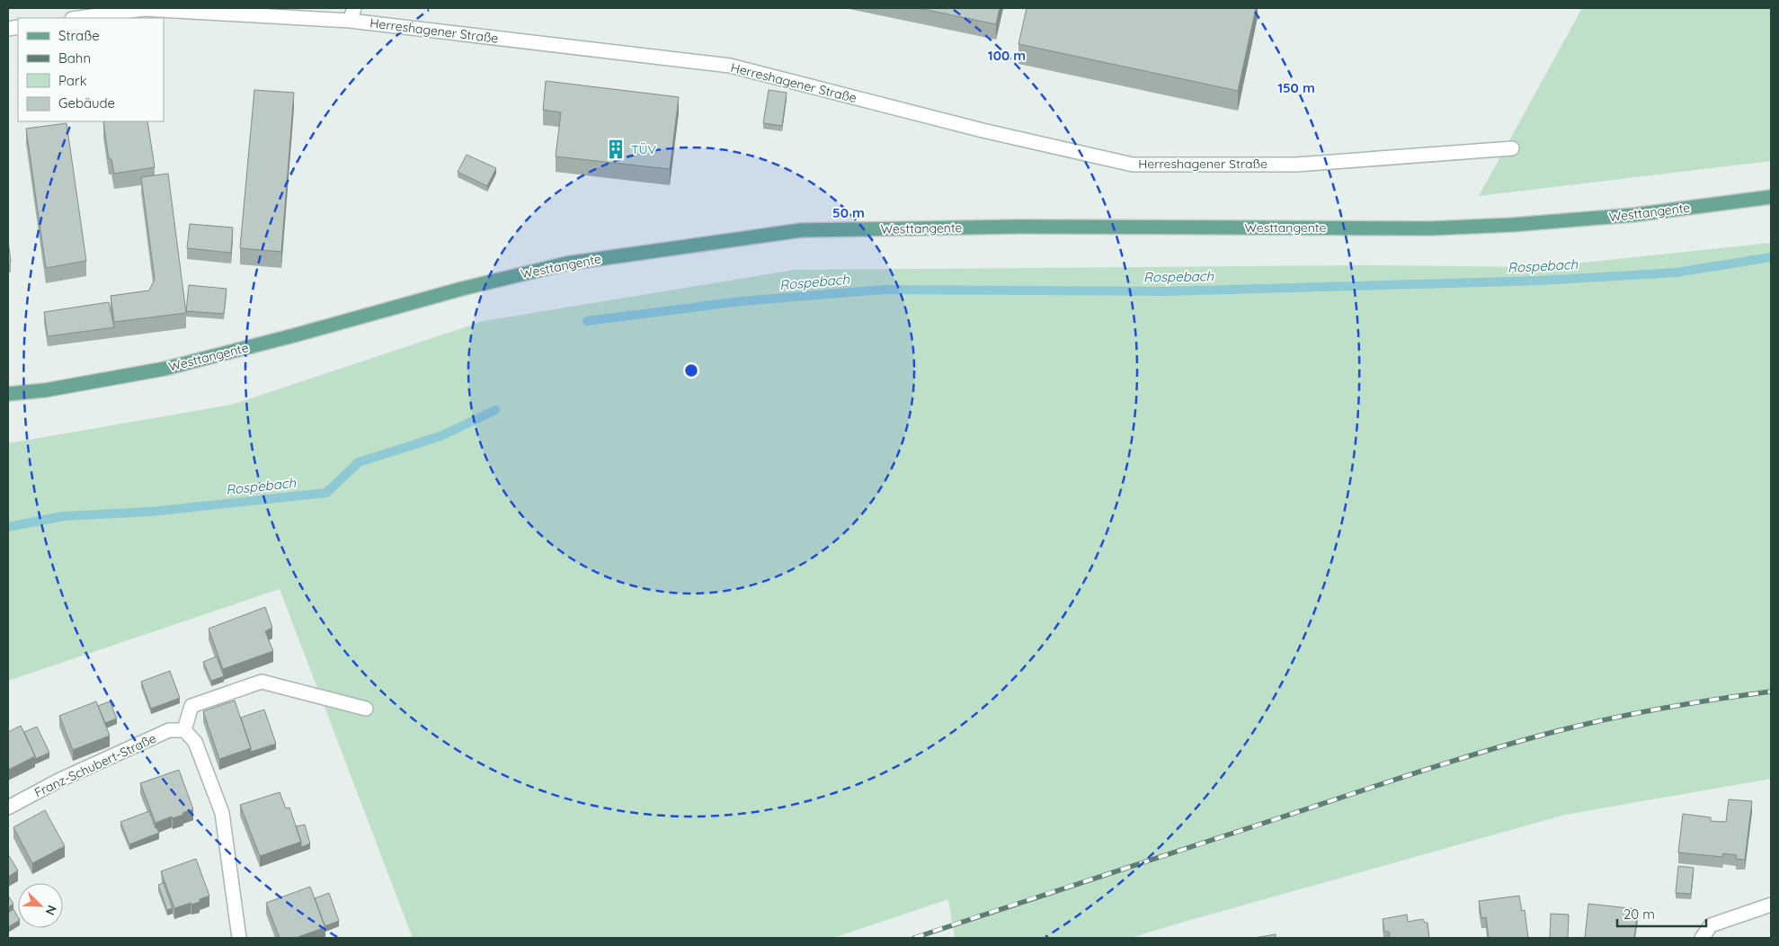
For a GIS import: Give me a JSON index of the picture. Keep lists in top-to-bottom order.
{
  "streets": {
    "main road": ["Westtangente"],
    "street": ["Herreshagener Straße", "Franz-Schubert-Straße"]
  },
  "water": ["Rospebach"],
  "places": {
    "building": ["TÜV"]
  },
  "legend": [
    "Straße",
    "Bahn",
    "Park",
    "Gebäude"
  ],
  "scale_bar": "20 m",
  "north": "bottom right",
  "rings": ["100 m", "150 m", "50 m"]
}
